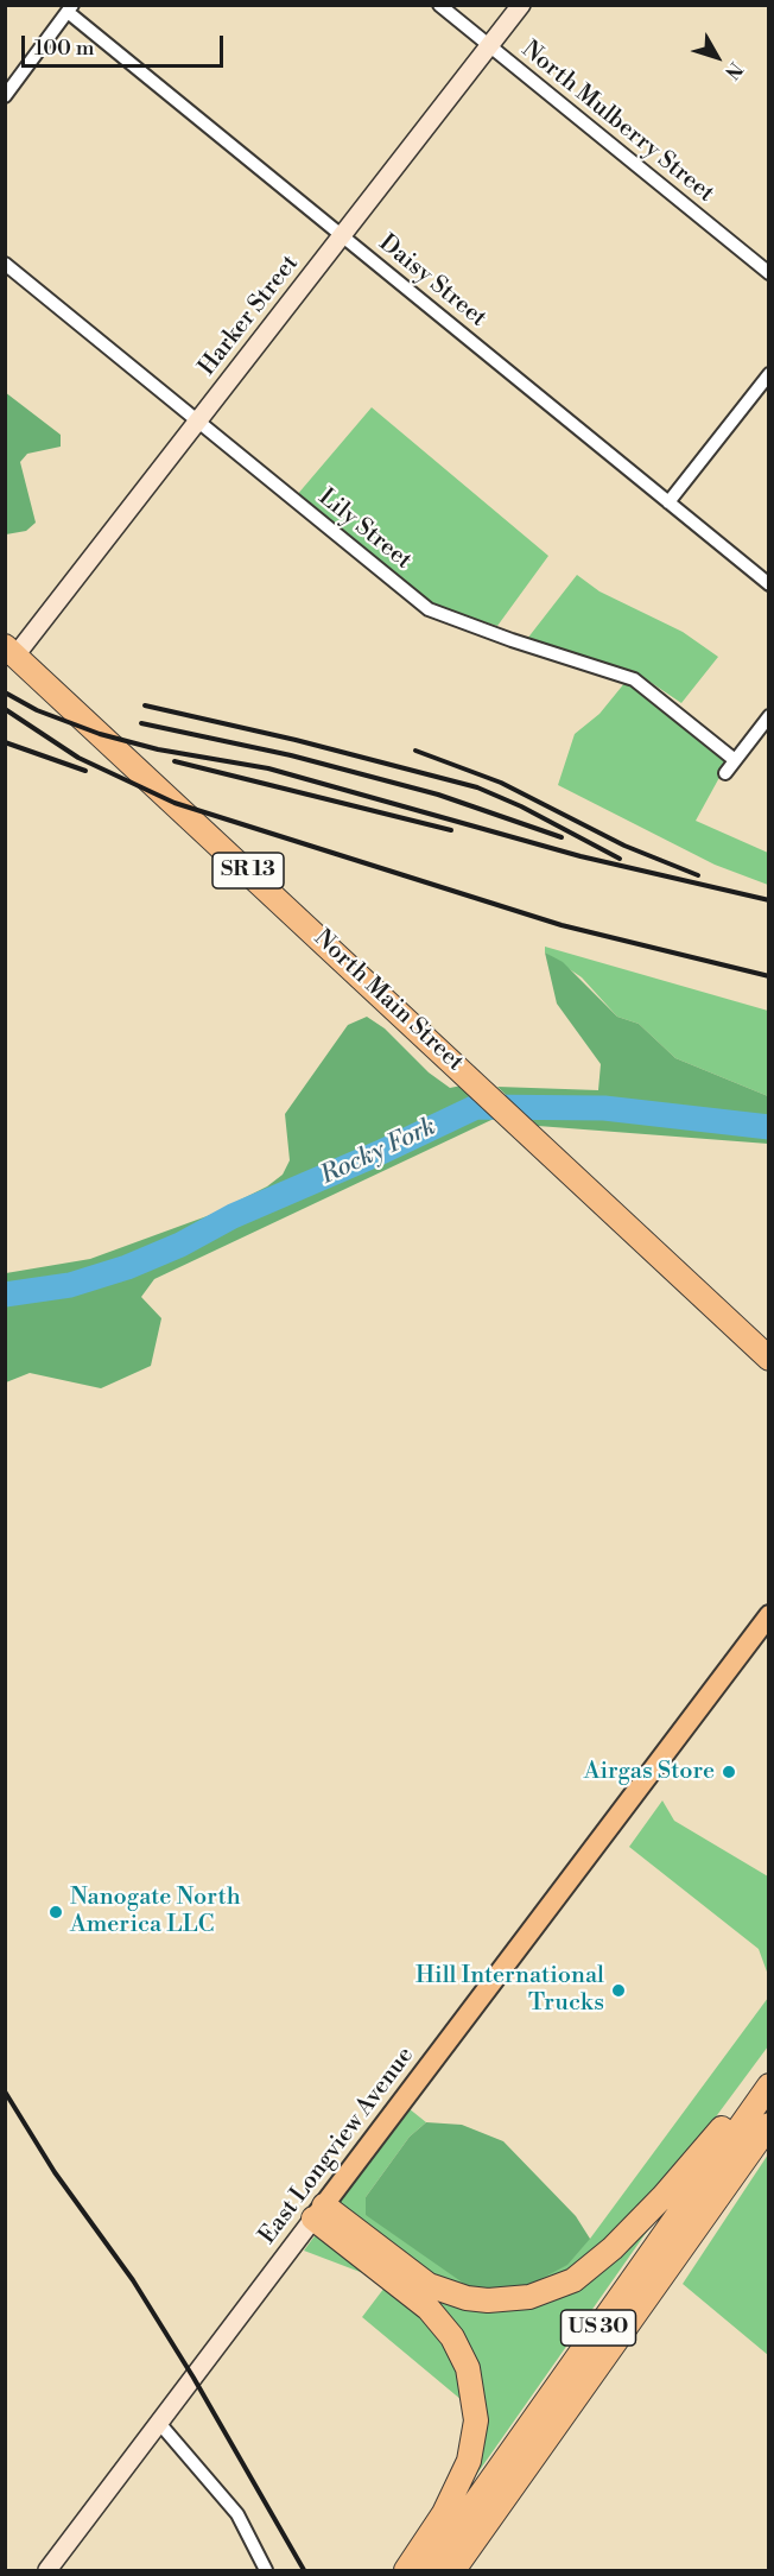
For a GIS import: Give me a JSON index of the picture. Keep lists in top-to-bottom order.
{
  "streets": {
    "highway": ["SR 13", "North Main Street", "US 30"],
    "main road": ["East Longview Avenue"],
    "street": [
      "North Mulberry Street",
      "Daisy Street",
      "Harker Street",
      "Lily Street"
    ]
  },
  "crossings": [
    ["North Mulberry Street", "Harker Street"],
    ["Daisy Street", "Harker Street"],
    ["Harker Street", "Lily Street"],
    ["Harker Street", "North Main Street"]
  ],
  "water": ["Rocky Fork"],
  "places": ["Airgas Store", "Nanogate North America LLC", "Hill International Trucks"],
  "scale_bar": "100 m",
  "north": "bottom right"
}
